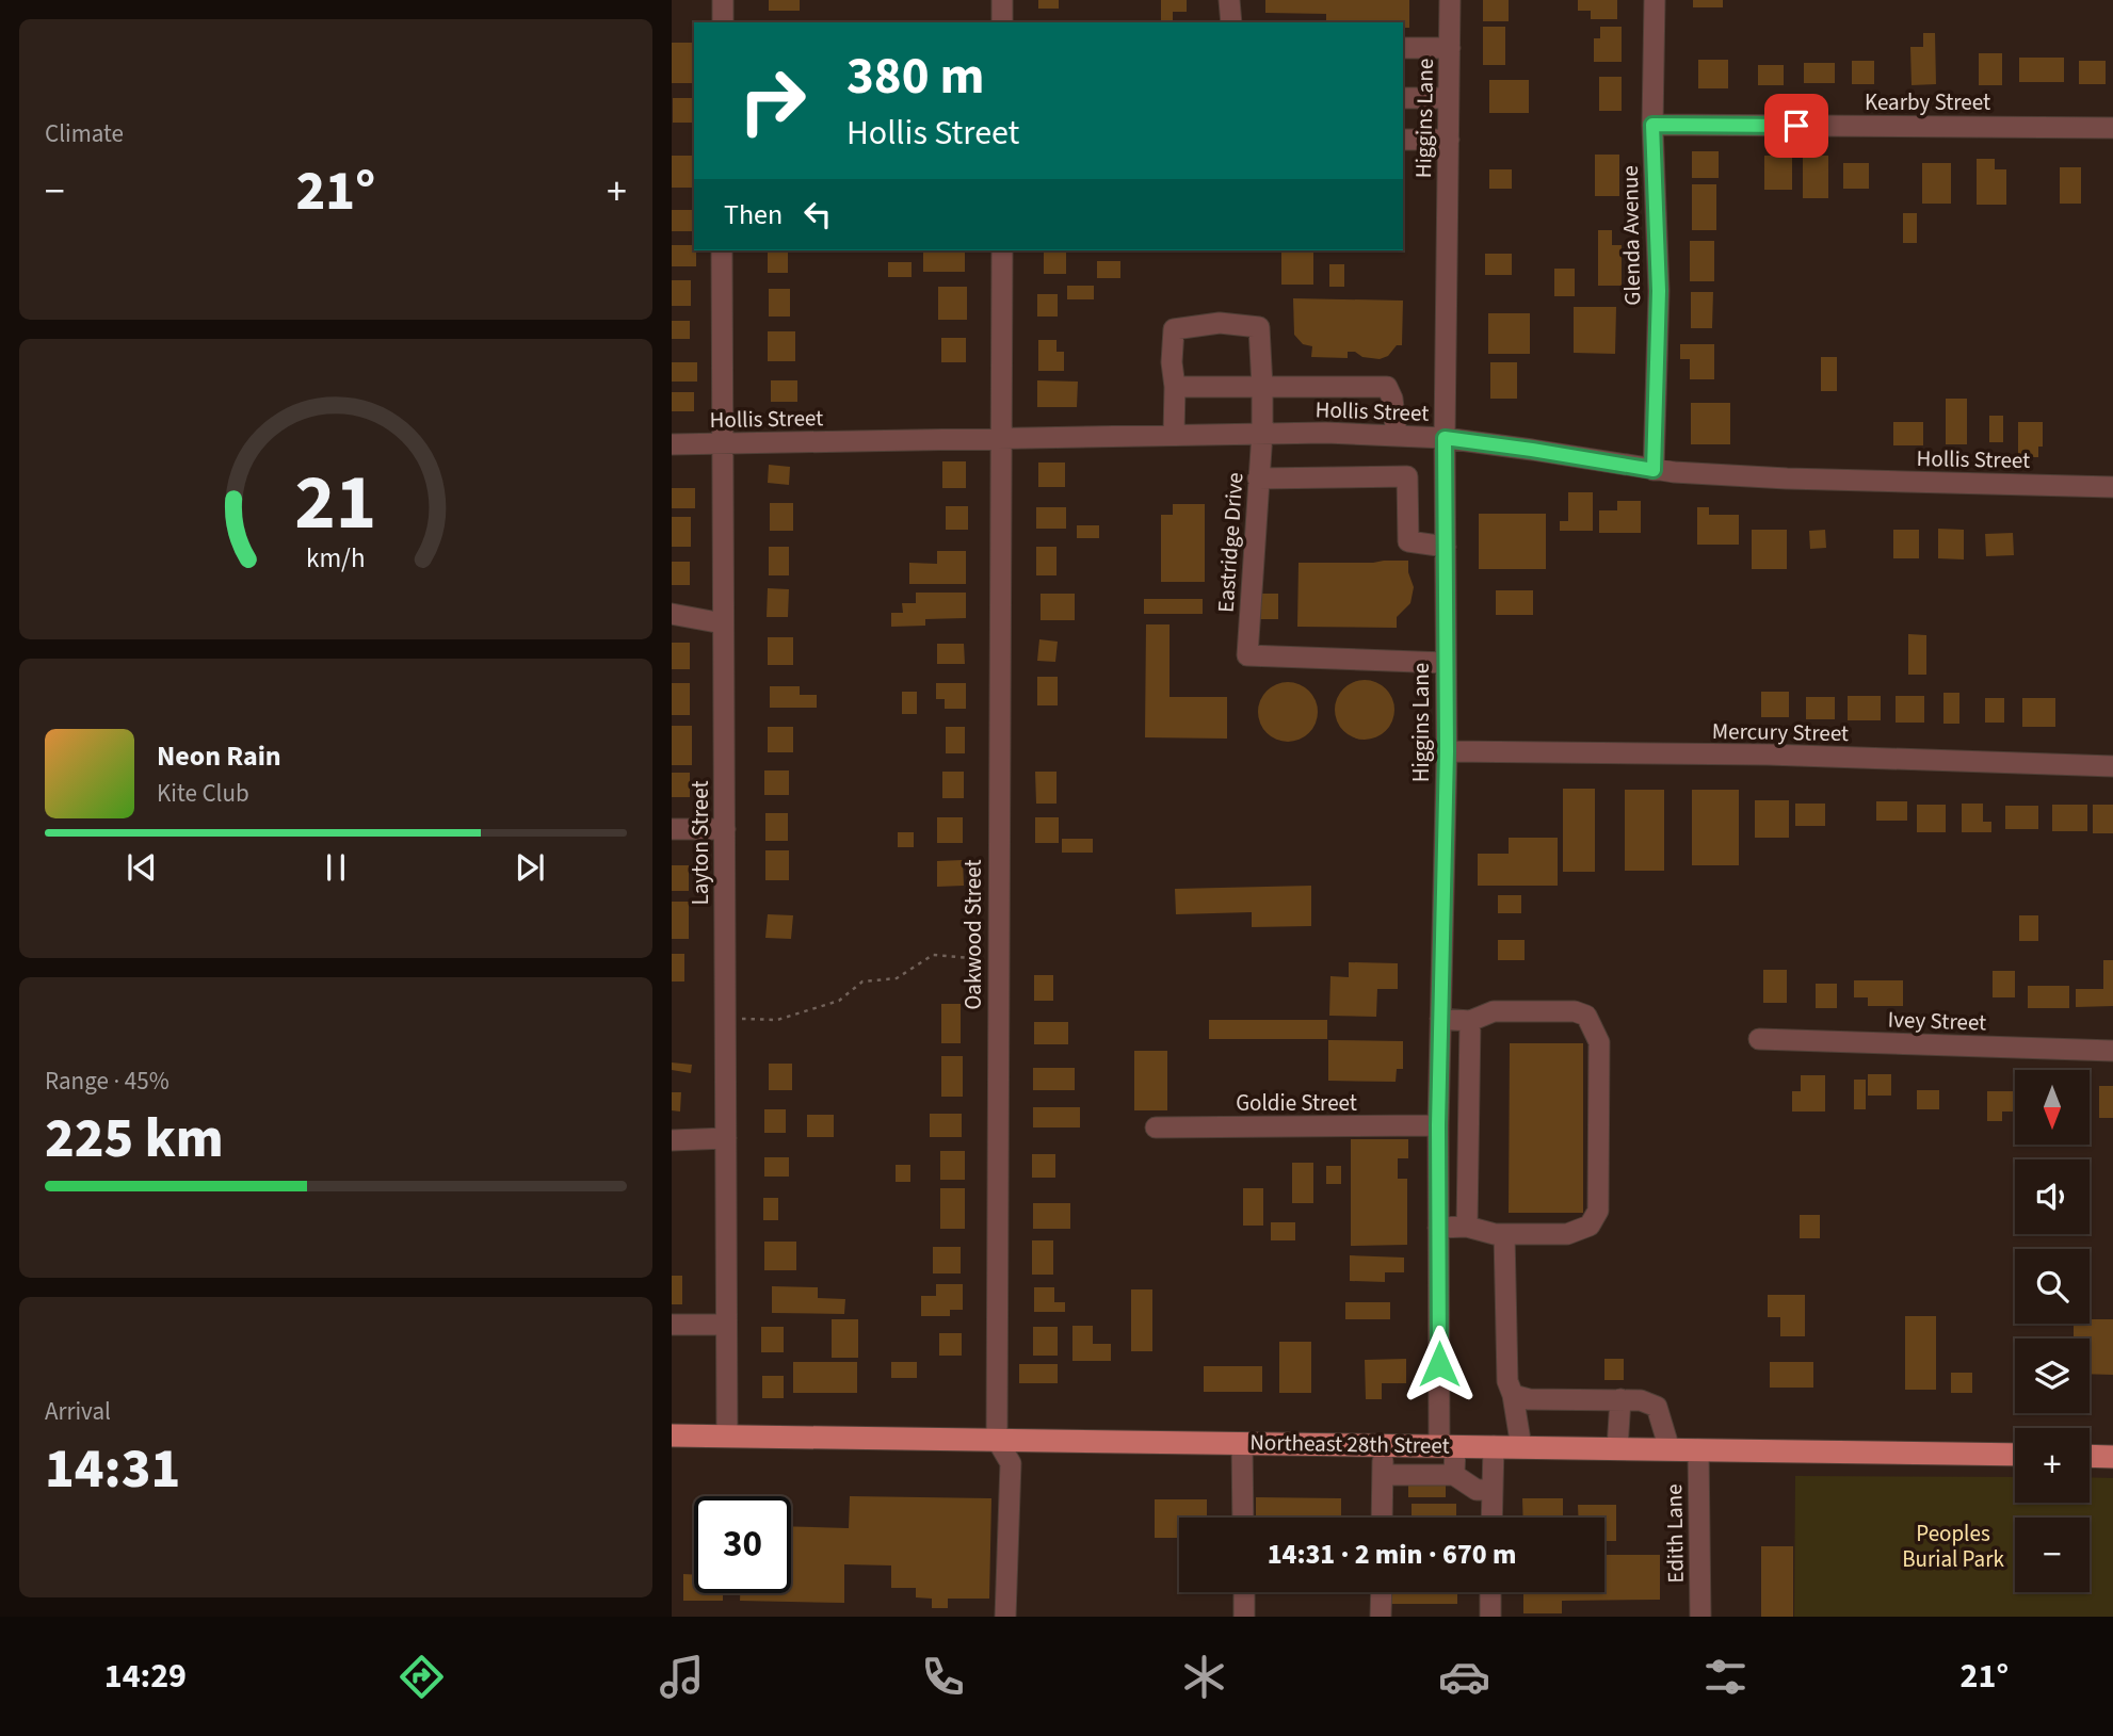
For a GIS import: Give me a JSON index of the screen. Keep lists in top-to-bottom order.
{
  "streets": {
    "main road": ["Northeast 28th Street"],
    "street": [
      "Kearby Street",
      "Higgins Lane",
      "Glenda Avenue",
      "Hollis Street",
      "Eastridge Drive",
      "Mercury Street",
      "Layton Street",
      "Oakwood Street",
      "Ivey Street",
      "Goldie Street",
      "Edith Lane"
    ]
  },
  "crossings": [
    ["Kearby Street", "Glenda Avenue"],
    ["Higgins Lane", "Hollis Street"],
    ["Higgins Lane", "Eastridge Drive"],
    ["Higgins Lane", "Mercury Street"],
    ["Higgins Lane", "Goldie Street"],
    ["Higgins Lane", "Northeast 28th Street"],
    ["Glenda Avenue", "Hollis Street"],
    ["Hollis Street", "Eastridge Drive"],
    ["Hollis Street", "Layton Street"],
    ["Hollis Street", "Oakwood Street"],
    ["Layton Street", "Northeast 28th Street"],
    ["Oakwood Street", "Northeast 28th Street"],
    ["Northeast 28th Street", "Edith Lane"]
  ],
  "parks": ["Peoples Burial Park"],
  "north": "bottom",
  "page": {
    "tile": [
      "Climate",
      ["Range · 45%", "225 km"],
      ["Arrival", "14:31"]
    ],
    "turn": ["380 m", "Hollis Street"],
    "heat": ["−", "21°", "+"],
    "then": "Then",
    "song": ["Neon Rain", "Kite Club"],
    "map_buttons": ["+", "−"],
    "limit": "30",
    "trip": "14:31 · 2 min · 670 m",
    "tabs": ["14:29", "21°"],
    "gauge": ["21", "km/h"]
  }
}
